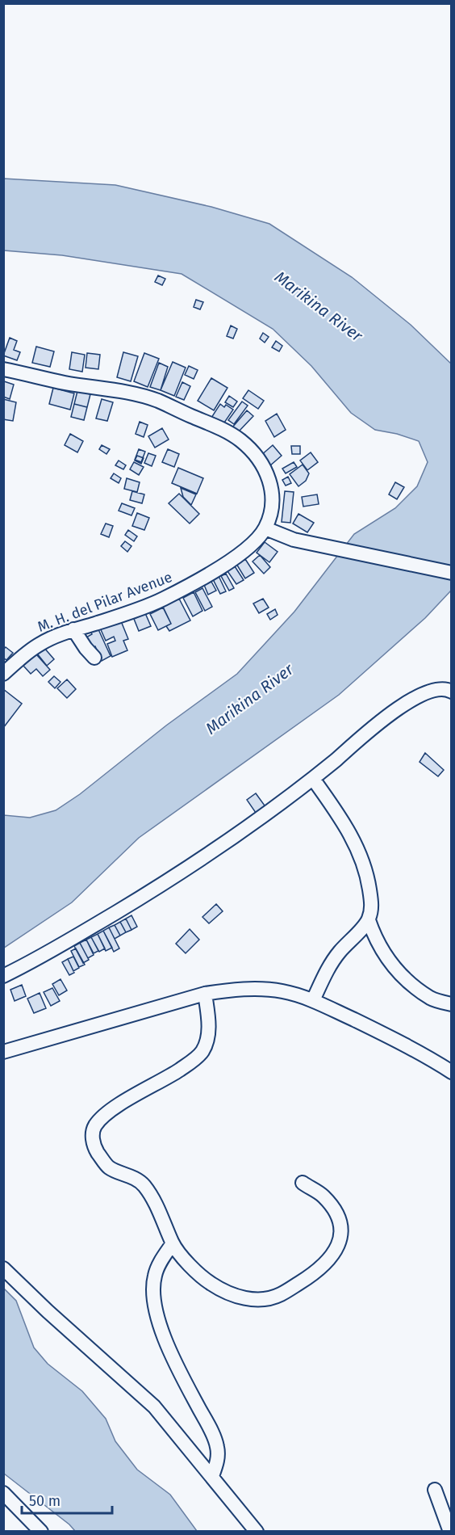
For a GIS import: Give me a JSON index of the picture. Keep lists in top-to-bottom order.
{
  "streets": {
    "street": ["M. H. del Pilar Avenue"]
  },
  "water": ["Marikina River"],
  "scale_bar": "50 m"
}
